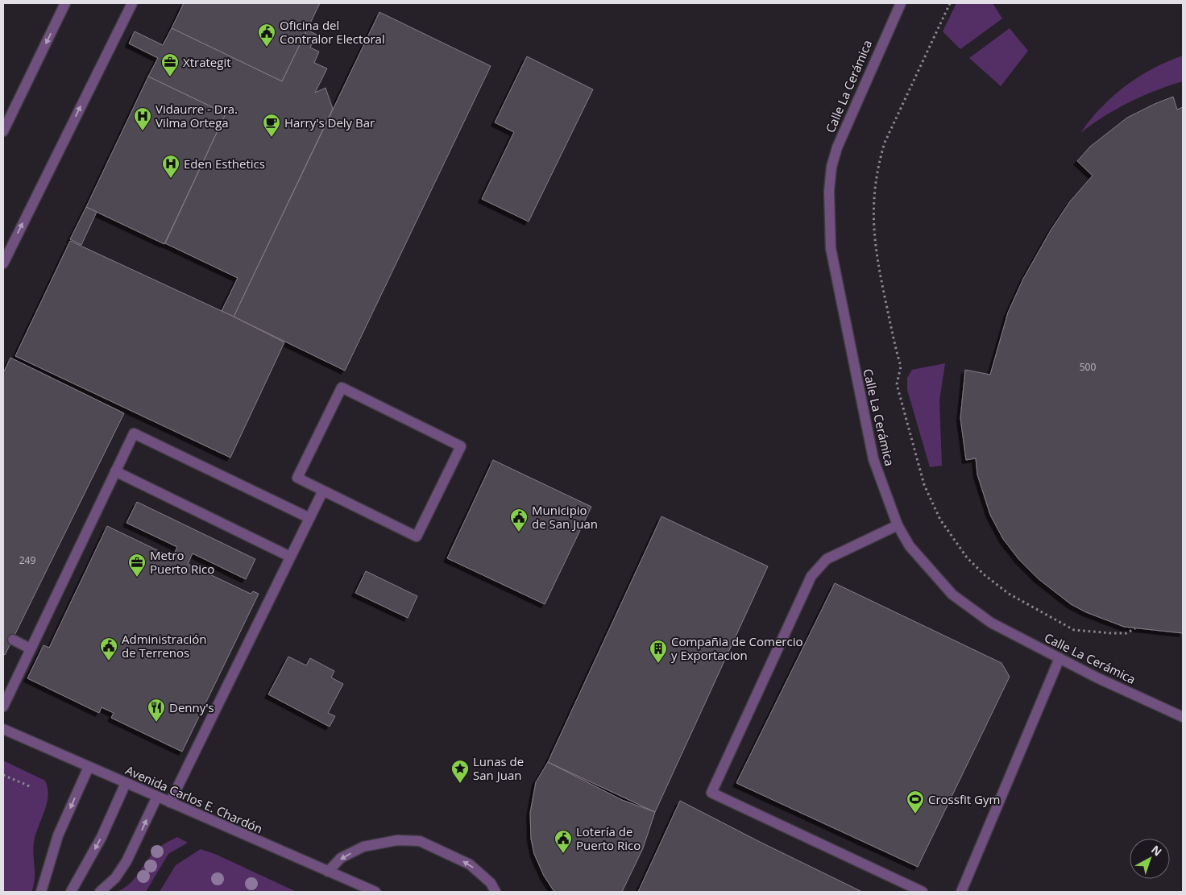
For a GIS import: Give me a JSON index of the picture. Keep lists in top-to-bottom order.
{
  "streets": {
    "street": ["Calle La Cerámica", "Avenida Carlos E. Chardón"]
  },
  "places": {
    "public building": [
      "Oficina del Contralor Electoral",
      "Municipio de San Juan",
      "Administración de Terrenos",
      "Lotería de Puerto Rico"
    ],
    "office": ["Xtrategit", "Metro Puerto Rico"],
    "hospital": ["Vidaurre - Dra. Vilma Ortega", "Eden Esthetics"],
    "cafe": ["Harry's Dely Bar"],
    "building": ["Compañia de Comercio y Exportacion"],
    "restaurant": ["Denny's"],
    "place": ["Lunas de San Juan"],
    "sports": ["Crossfit Gym"]
  },
  "house_numbers": ["500", "249"],
  "north": "top right"
}
